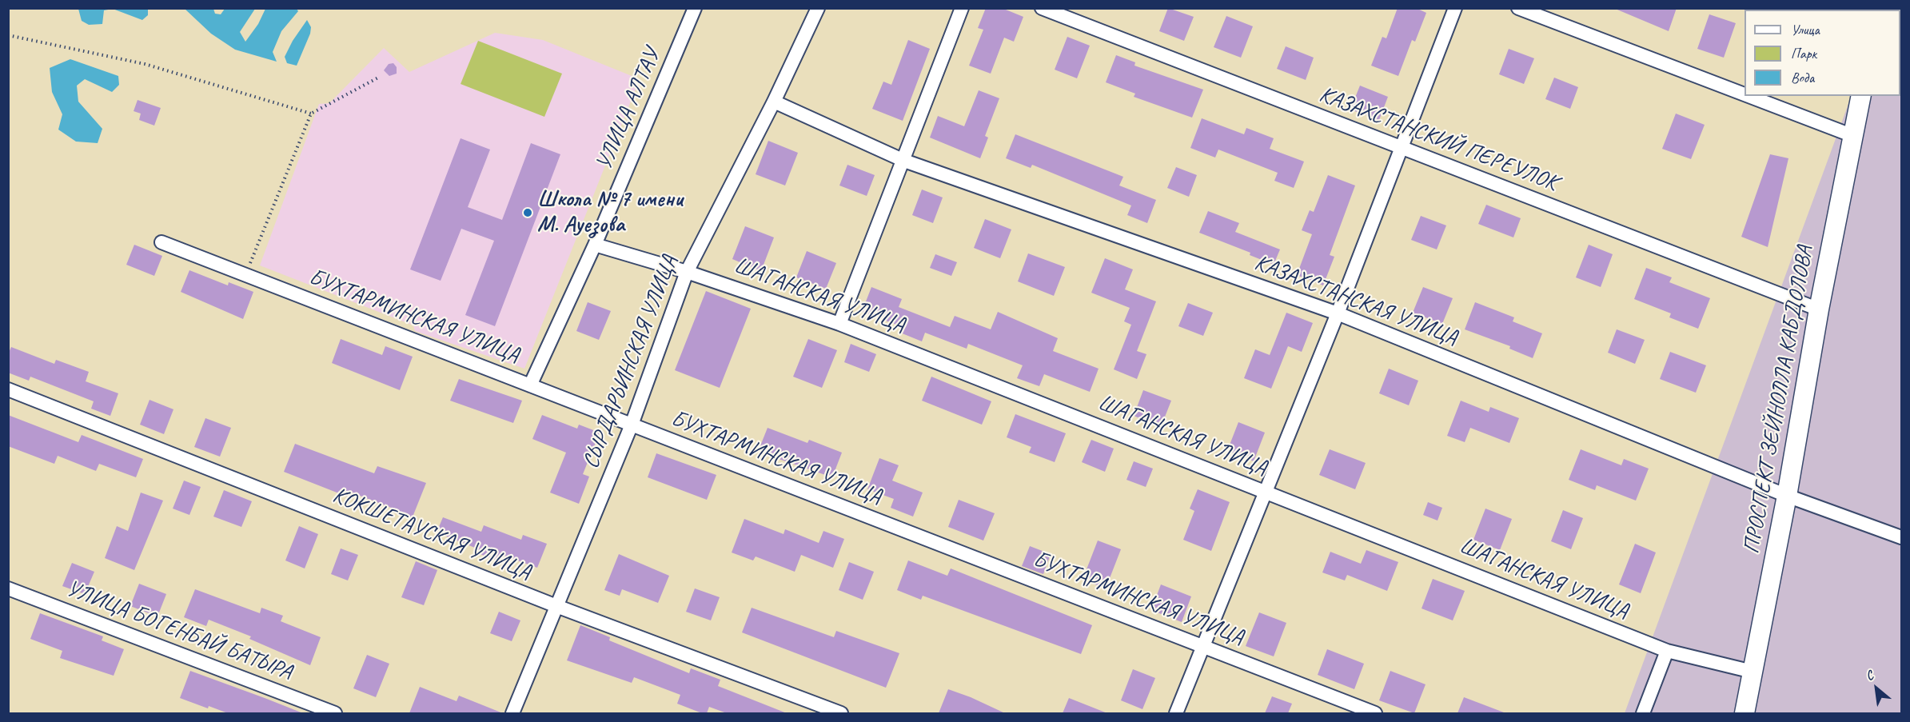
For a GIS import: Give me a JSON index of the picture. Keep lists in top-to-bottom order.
{
  "streets": {
    "main road": ["ПРОСПЕКТ ЗЕЙНОЛЛА КАБДОЛОВА"],
    "street": [
      "УЛИЦА АЛТАУ",
      "КАЗАХСТАНСКИЙ ПЕРЕУЛОК",
      "ШАГАНСКАЯ УЛИЦА",
      "КАЗАХСТАНСКАЯ УЛИЦА",
      "БУХТАРМИНСКАЯ УЛИЦА",
      "СЫРДАРЬИНСКАЯ УЛИЦА",
      "КОКШЕТАУСКАЯ УЛИЦА",
      "УЛИЦА БОГЕНБАЙ БАТЫРА"
    ]
  },
  "crossings": [
    ["УЛИЦА АЛТАУ", "ШАГАНСКАЯ УЛИЦА"],
    ["УЛИЦА АЛТАУ", "БУХТАРМИНСКАЯ УЛИЦА"],
    ["КАЗАХСТАНСКИЙ ПЕРЕУЛОК", "ПРОСПЕКТ ЗЕЙНОЛЛА КАБДОЛОВА"],
    ["ШАГАНСКАЯ УЛИЦА", "СЫРДАРЬИНСКАЯ УЛИЦА"],
    ["ШАГАНСКАЯ УЛИЦА", "ПРОСПЕКТ ЗЕЙНОЛЛА КАБДОЛОВА"],
    ["КАЗАХСТАНСКАЯ УЛИЦА", "СЫРДАРЬИНСКАЯ УЛИЦА"],
    ["КАЗАХСТАНСКАЯ УЛИЦА", "ПРОСПЕКТ ЗЕЙНОЛЛА КАБДОЛОВА"],
    ["БУХТАРМИНСКАЯ УЛИЦА", "СЫРДАРЬИНСКАЯ УЛИЦА"],
    ["СЫРДАРЬИНСКАЯ УЛИЦА", "КОКШЕТАУСКАЯ УЛИЦА"]
  ],
  "places": ["Школа № 7 имени М. Ауезова"],
  "legend": ["Улица", "Парк", "Вода"],
  "north": "top left"
}
